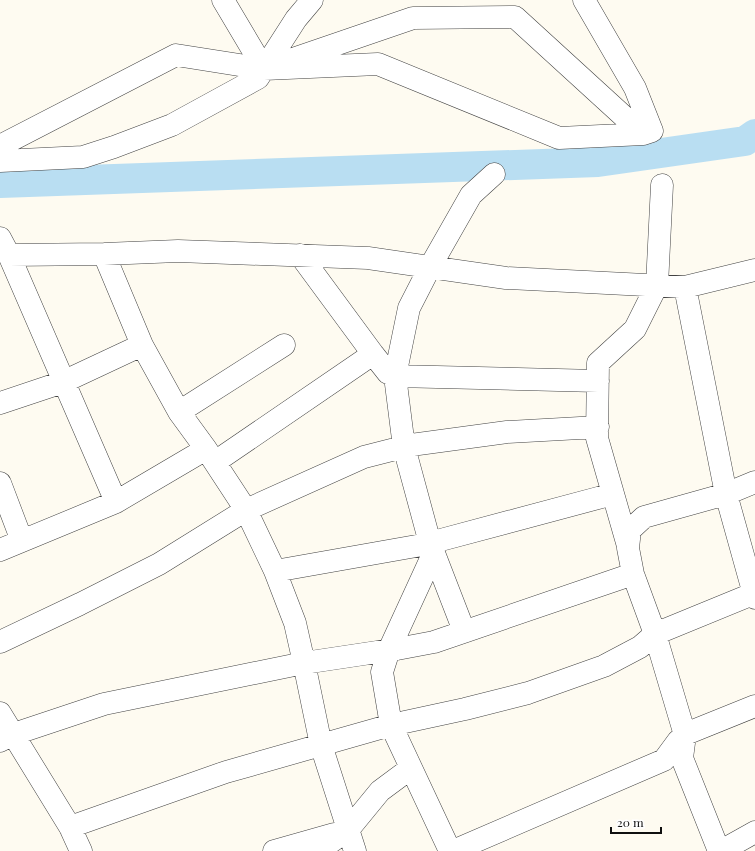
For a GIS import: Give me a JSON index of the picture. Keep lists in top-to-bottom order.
{
  "scale_bar": "20 m"
}
